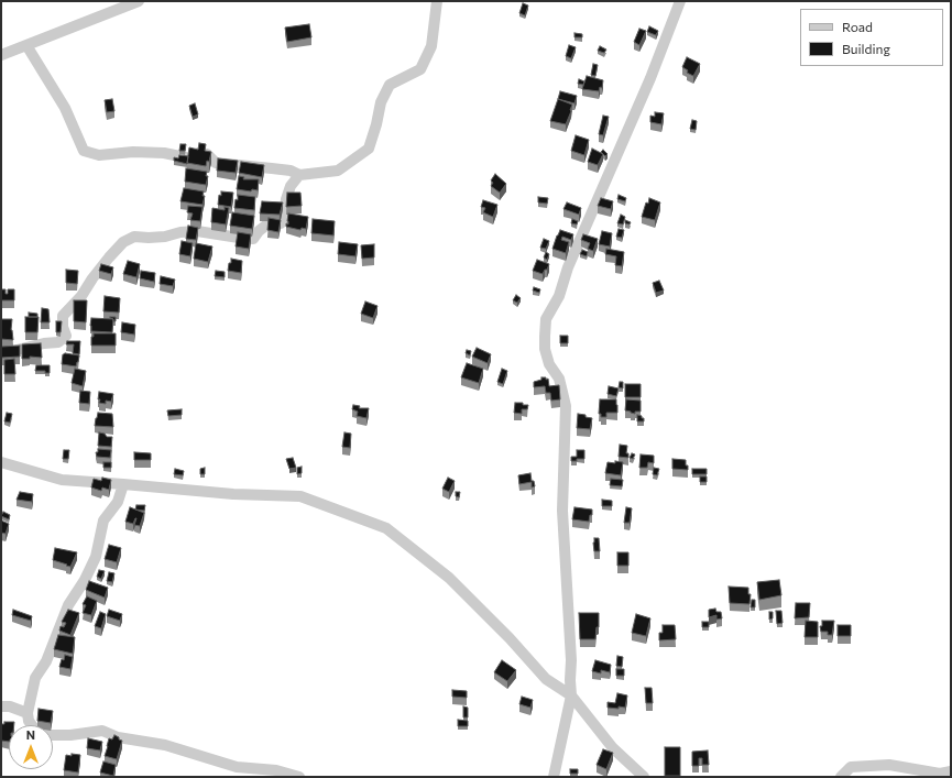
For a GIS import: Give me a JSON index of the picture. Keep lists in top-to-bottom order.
{
  "legend": ["Road", "Building"],
  "north": "top"
}
